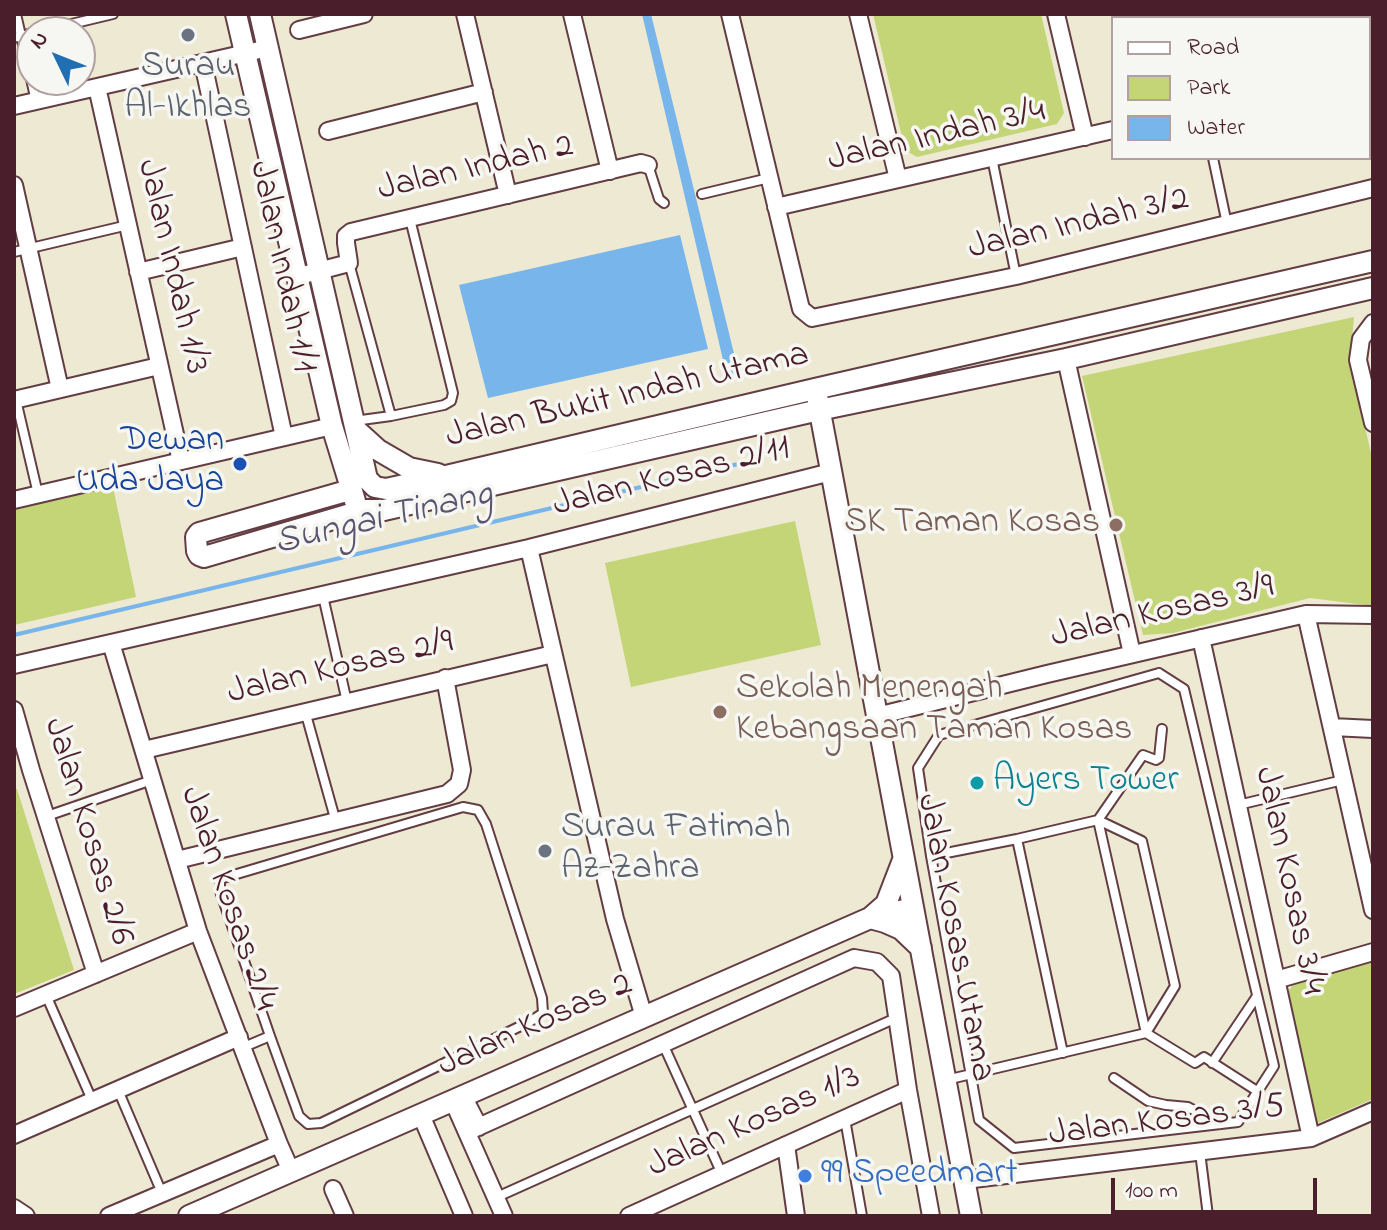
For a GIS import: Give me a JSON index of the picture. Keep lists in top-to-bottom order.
{
  "streets": {
    "street": [
      "Jalan Indah 3/4",
      "Jalan Indah 2",
      "Jalan Indah 3/2",
      "Jalan Indah 1/3",
      "Jalan Indah 1/1",
      "Jalan Bukit Indah Utama",
      "Jalan Kosas 2/11",
      "Jalan Kosas 3/9",
      "Jalan Kosas 2/9",
      "Jalan Kosas 2/6",
      "Jalan Kosas 3/4",
      "Jalan Kosas 2/4",
      "Jalan Kosas Utama",
      "Jalan Kosas 2",
      "Jalan Kosas 3/5",
      "Jalan Kosas 1/3"
    ]
  },
  "crossings": [
    ["Jalan Indah 3/4", "Jalan Indah 3/2"],
    ["Jalan Bukit Indah Utama", "Jalan Kosas Utama"],
    ["Jalan Kosas 2/11", "Jalan Kosas 2/4"],
    ["Jalan Kosas 2/11", "Jalan Kosas Utama"],
    ["Jalan Kosas 3/9", "Jalan Kosas 3/4"],
    ["Jalan Kosas 3/9", "Jalan Kosas Utama"],
    ["Jalan Kosas 2/9", "Jalan Kosas 2/4"],
    ["Jalan Kosas 3/4", "Jalan Kosas 3/5"],
    ["Jalan Kosas 2/4", "Jalan Kosas 2"],
    ["Jalan Kosas Utama", "Jalan Kosas 2"],
    ["Jalan Kosas Utama", "Jalan Kosas 3/5"]
  ],
  "water": ["Sungai Tinang"],
  "places": [
    "Surau Al-Ikhlas",
    "Dewan Uda Jaya",
    "SK Taman Kosas",
    "Sekolah Menengah Kebangsaan Taman Kosas",
    "Ayers Tower",
    "Surau Fatimah Az-Zahra",
    "99 Speedmart"
  ],
  "legend": ["Road", "Park", "Water"],
  "scale_bar": "100 m",
  "north": "top left"
}
